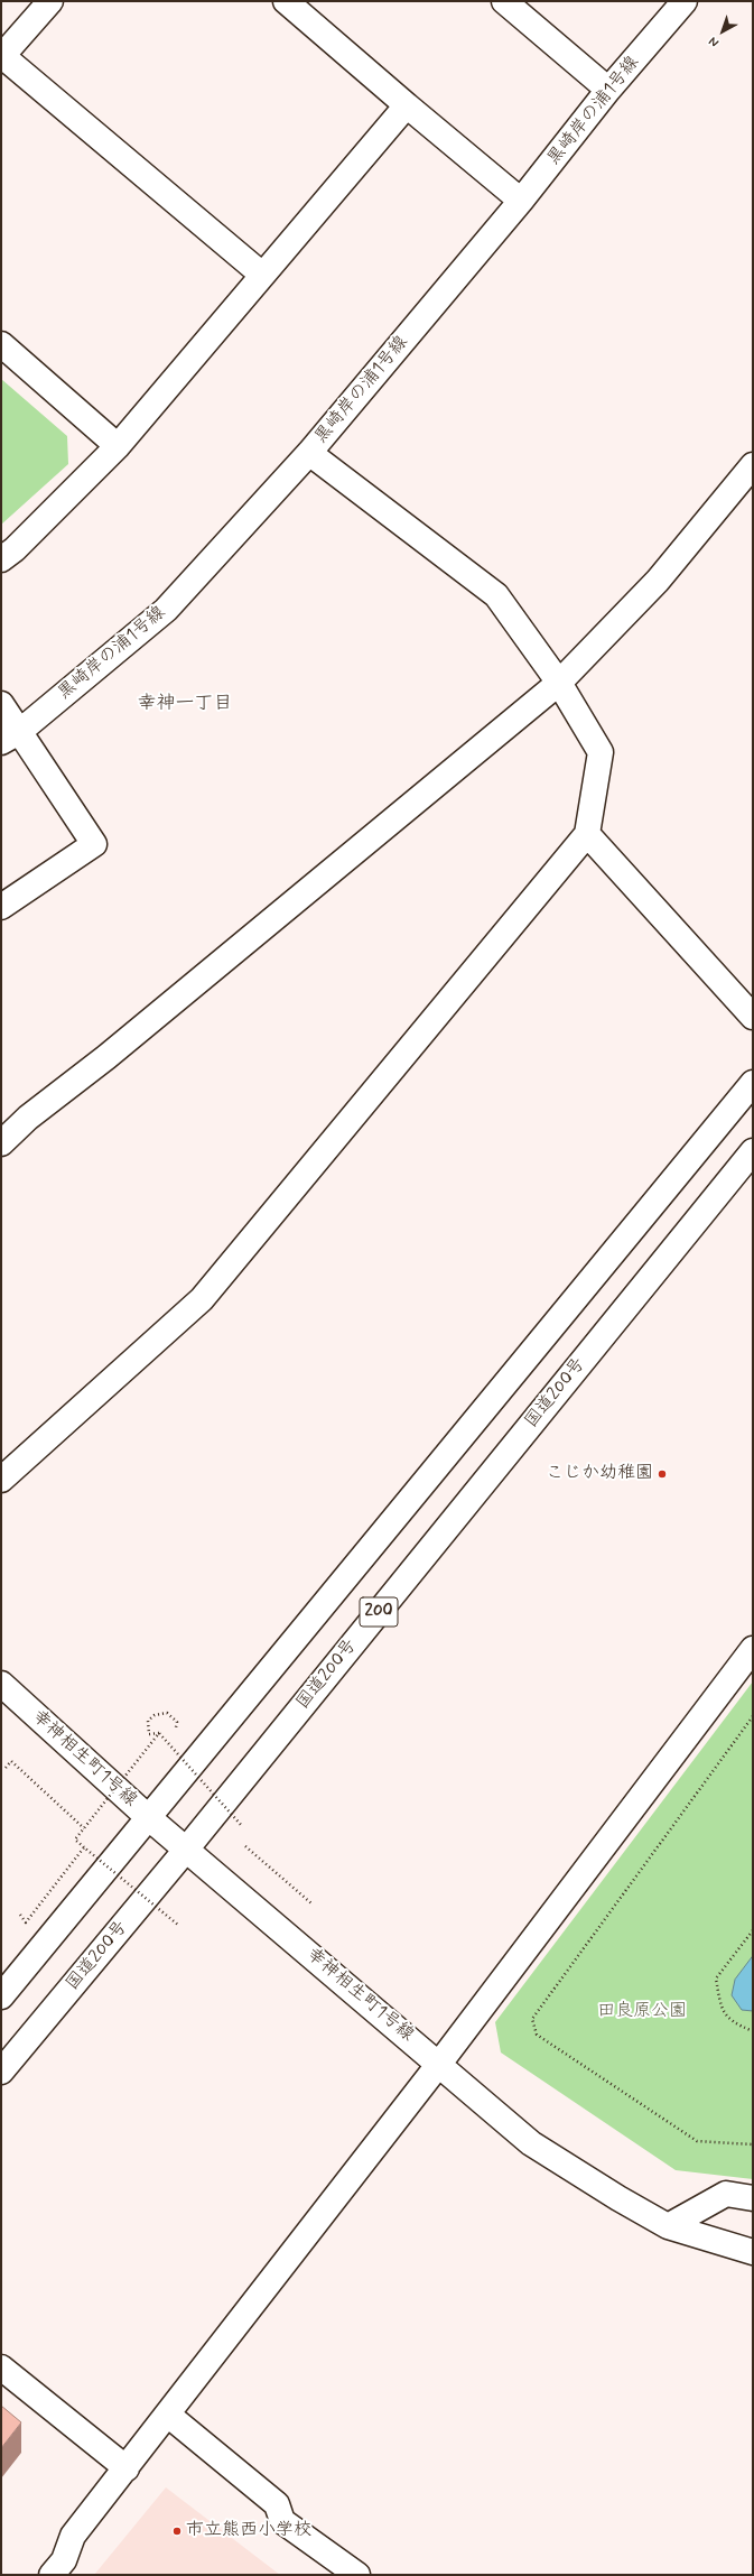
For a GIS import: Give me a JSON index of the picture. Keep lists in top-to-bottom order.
{
  "streets": {
    "main road": [
      "黒崎岸の浦1号線",
      "国道200号",
      "200",
      "幸神相生町1号線"
    ]
  },
  "crossings": [
    ["国道200号", "幸神相生町1号線"],
    ["200", "幸神相生町1号線"]
  ],
  "districts": ["幸神一丁目"],
  "parks": ["田良原公園"],
  "places": ["こじか幼稚園", "市立熊西小学校"],
  "north": "bottom left"
}
